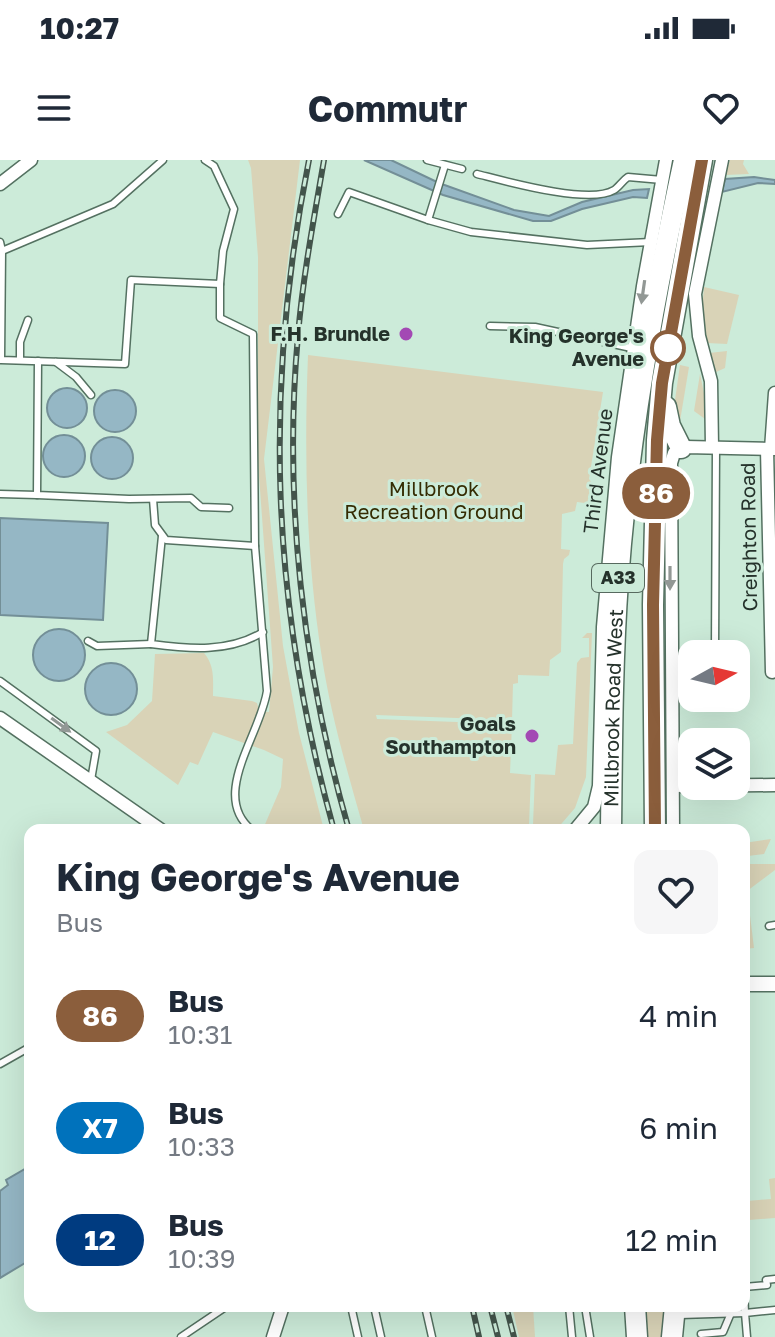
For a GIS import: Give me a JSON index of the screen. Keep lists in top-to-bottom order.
{
  "streets": {
    "highway": ["A33", "Millbrook Road West"],
    "street": ["Third Avenue", "Creighton Road"]
  },
  "parks": ["Millbrook Recreation Ground"],
  "places": ["F.H. Brundle", "King George's Avenue", "Goals Southampton"],
  "lines": ["bus line 86"],
  "north": "right",
  "page": {
    "status": "10:27",
    "header": "Commutr",
    "on_map": "86",
    "heading": ["King George's Avenue", "Bus"],
    "list": [
      {
        "mark": "86",
        "name": "Bus",
        "note": "10:31",
        "value": "4 min"
      },
      {
        "mark": "X7",
        "name": "Bus",
        "note": "10:33",
        "value": "6 min"
      },
      {
        "mark": "12",
        "name": "Bus",
        "note": "10:39",
        "value": "12 min"
      }
    ]
  }
}
